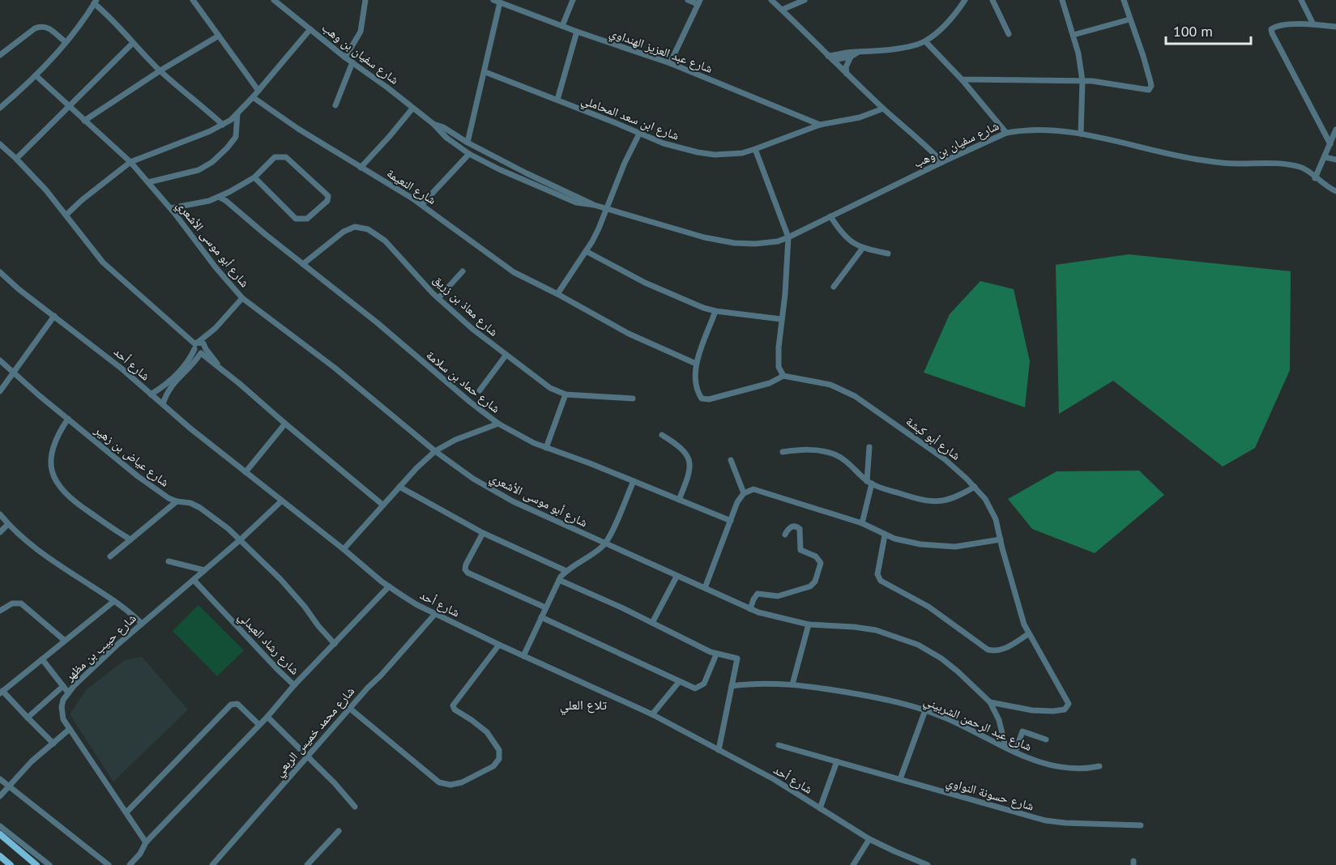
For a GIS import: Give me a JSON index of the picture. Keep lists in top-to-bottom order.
{
  "streets": {
    "street": [
      "شارع عبد العزيز الهنداوي",
      "شارع سفيان بن وهب",
      "شارع ابن سعد المحاملي",
      "شارع النعيمة",
      "شارع أبو موسى الأشعري",
      "شارع معاذ بن زريق",
      "شارع أحد",
      "شارع حماد بن سلامة",
      "شارع أبو كبشة",
      "شارع عياض بن زهير",
      "شارع رشاد العبدلي",
      "شارع حبيب بن مظهر",
      "شارع عبد الرحمن الشربيني",
      "شارع محمد خميس الربعي",
      "شارع حسونة النواوي"
    ]
  },
  "crossings": [
    ["شارع عبد العزيز الهنداوي", "شارع ابن سعد المحاملي"],
    ["شارع أبو موسى الأشعري", "شارع أبو كبشة"],
    ["شارع أبو موسى الأشعري", "شارع عبد الرحمن الشربيني"],
    ["شارع معاذ بن زريق", "شارع حماد بن سلامة"],
    ["شارع أحد", "شارع حبيب بن مظهر"],
    ["شارع أحد", "شارع محمد خميس الربعي"],
    ["شارع عياض بن زهير", "شارع حبيب بن مظهر"],
    ["شارع رشاد العبدلي", "شارع حبيب بن مظهر"]
  ],
  "districts": ["تلاع العلي"],
  "scale_bar": "100 m"
}
